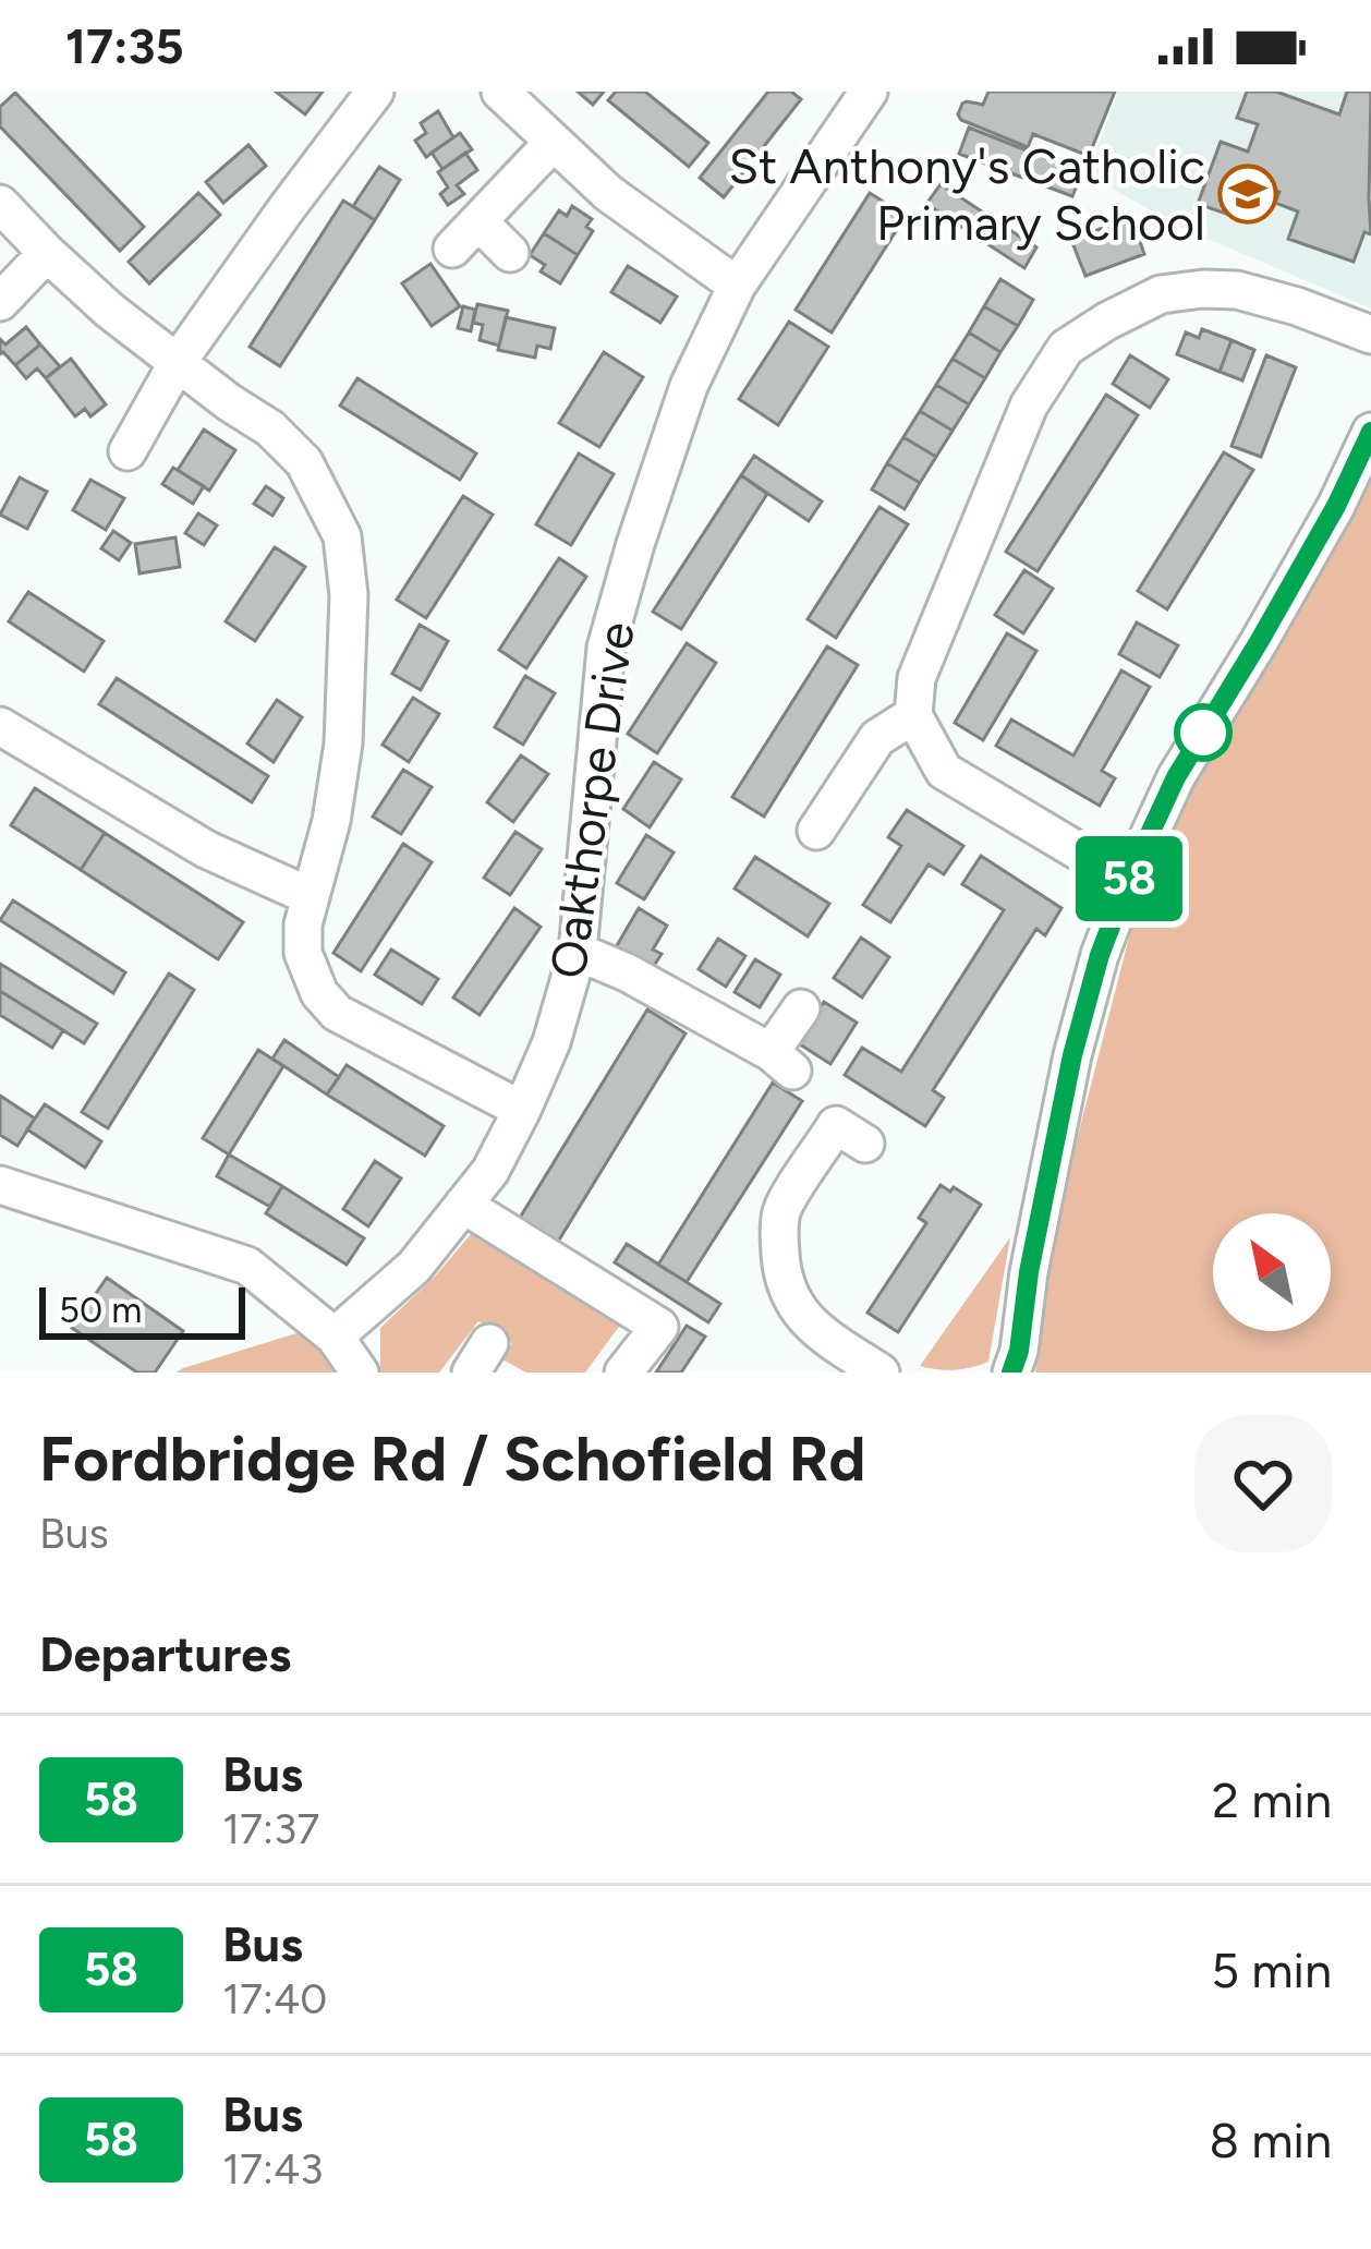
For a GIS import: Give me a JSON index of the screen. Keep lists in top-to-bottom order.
{
  "streets": {
    "street": ["Oakthorpe Drive"]
  },
  "places": {
    "school or university": ["St Anthony's Catholic Primary School"]
  },
  "lines": ["bus line 58"],
  "scale_bar": "50 m",
  "north": "top left",
  "page": {
    "status": "17:35",
    "on_map": "58",
    "scale": "50 m",
    "heading": [
      ["Fordbridge Rd / Schofield Rd", "Bus"],
      "Departures"
    ],
    "list": [
      {
        "mark": "58",
        "name": "Bus",
        "note": "17:37",
        "value": "2 min"
      },
      {
        "mark": "58",
        "name": "Bus",
        "note": "17:40",
        "value": "5 min"
      },
      {
        "mark": "58",
        "name": "Bus",
        "note": "17:43",
        "value": "8 min"
      }
    ]
  }
}
